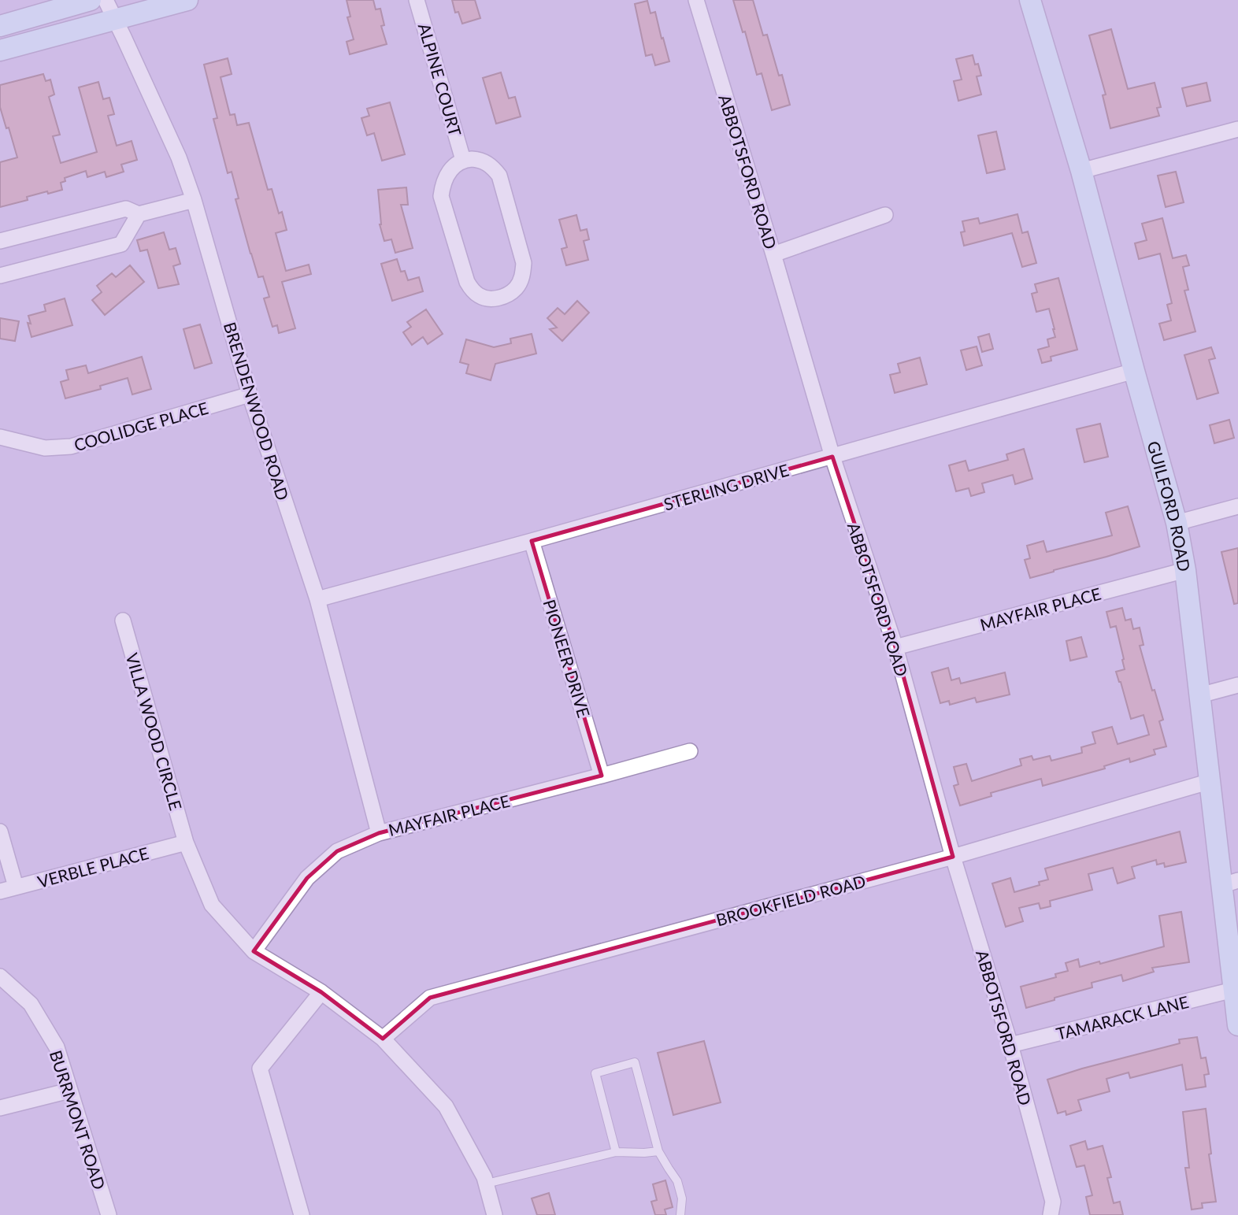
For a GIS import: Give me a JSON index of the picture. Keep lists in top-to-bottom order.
{
  "streets": {
    "street": [
      "ALPINE COURT",
      "ABBOTSFORD ROAD",
      "BRENDENWOOD ROAD",
      "COOLIDGE PLACE",
      "STERLING DRIVE",
      "GUILFORD ROAD",
      "MAYFAIR PLACE",
      "PIONEER DRIVE",
      "VILLA WOOD CIRCLE",
      "VERBLE PLACE",
      "BROOKFIELD ROAD",
      "TAMARACK LANE",
      "BURRMONT ROAD"
    ]
  },
  "crossings": [
    ["ABBOTSFORD ROAD", "STERLING DRIVE"],
    ["ABBOTSFORD ROAD", "MAYFAIR PLACE"],
    ["ABBOTSFORD ROAD", "BROOKFIELD ROAD"],
    ["ABBOTSFORD ROAD", "TAMARACK LANE"],
    ["BRENDENWOOD ROAD", "COOLIDGE PLACE"],
    ["BRENDENWOOD ROAD", "STERLING DRIVE"],
    ["BRENDENWOOD ROAD", "MAYFAIR PLACE"],
    ["STERLING DRIVE", "GUILFORD ROAD"],
    ["STERLING DRIVE", "PIONEER DRIVE"],
    ["GUILFORD ROAD", "MAYFAIR PLACE"],
    ["GUILFORD ROAD", "BROOKFIELD ROAD"],
    ["GUILFORD ROAD", "TAMARACK LANE"],
    ["MAYFAIR PLACE", "PIONEER DRIVE"],
    ["VILLA WOOD CIRCLE", "VERBLE PLACE"]
  ]
}
